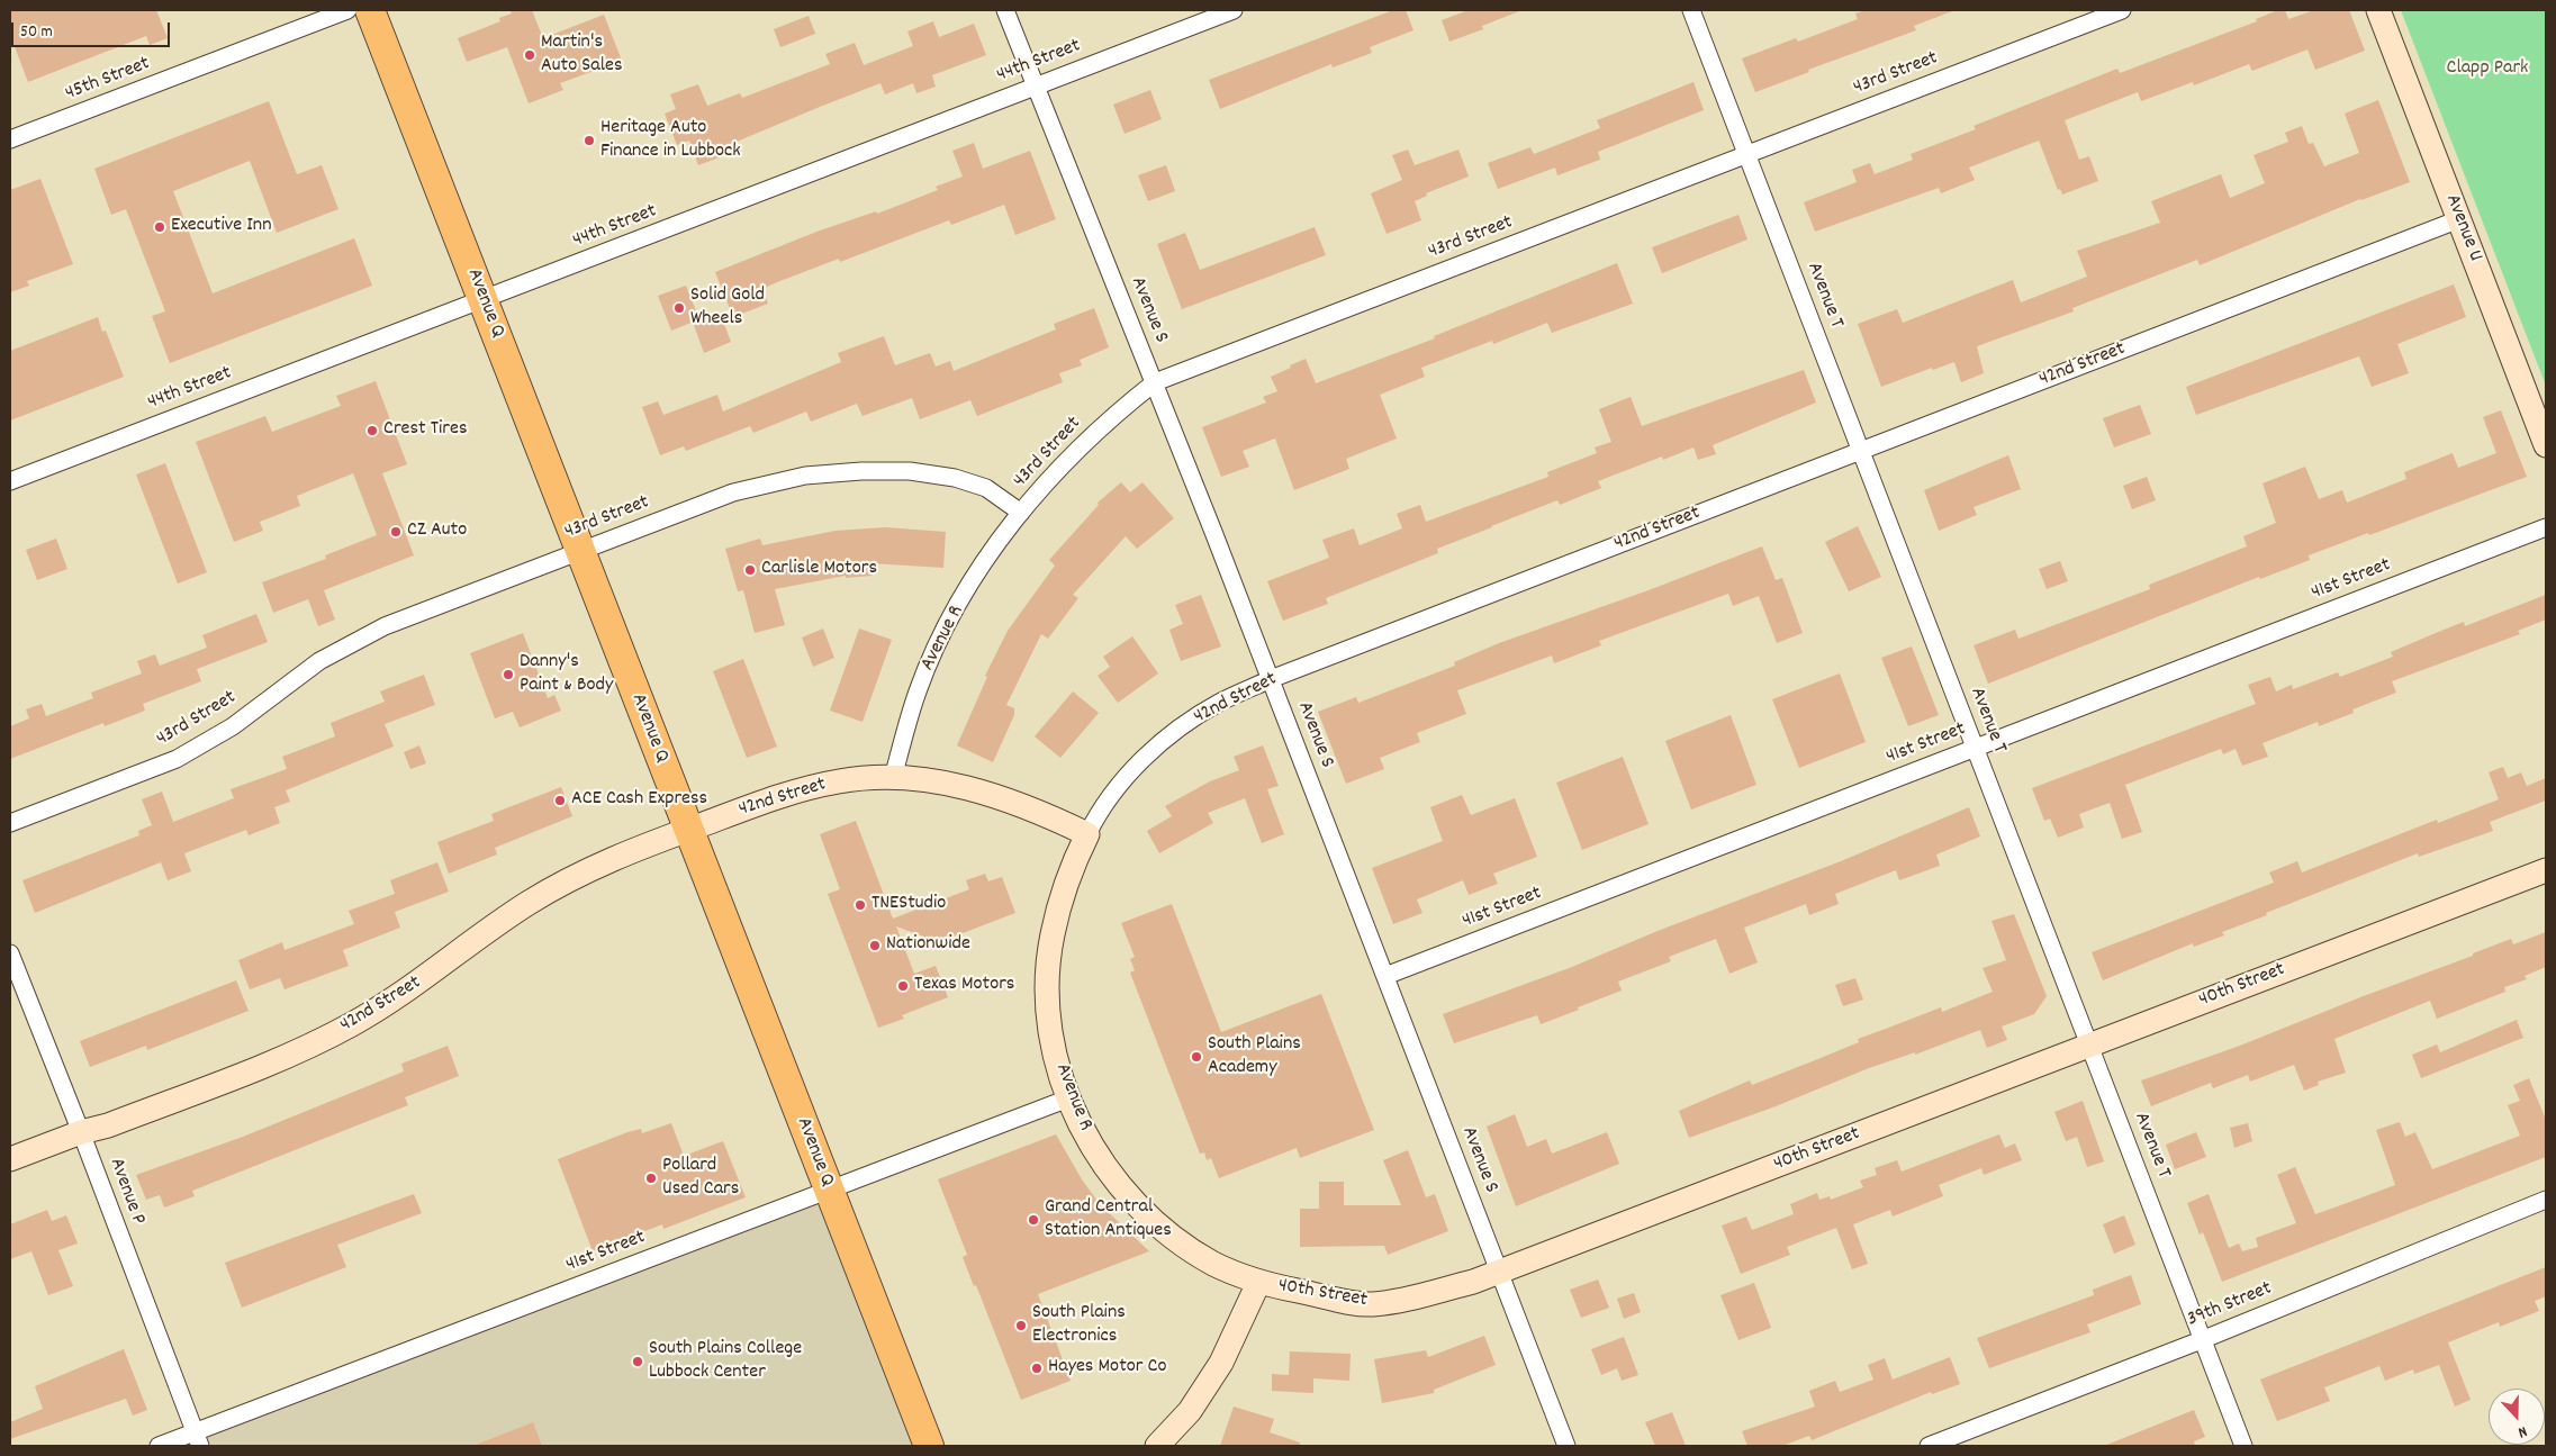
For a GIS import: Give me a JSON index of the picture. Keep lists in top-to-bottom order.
{
  "streets": {
    "highway": ["Avenue Q"],
    "street": [
      "44th Street",
      "43rd Street",
      "45th Street",
      "Avenue U",
      "Avenue T",
      "Avenue S",
      "42nd Street",
      "41st Street",
      "Avenue R",
      "40th Street",
      "Avenue P",
      "39th Street"
    ]
  },
  "crossings": [
    ["44th Street", "Avenue Q"],
    ["44th Street", "Avenue S"],
    ["43rd Street", "Avenue T"],
    ["43rd Street", "Avenue Q"],
    ["43rd Street", "Avenue S"],
    ["43rd Street", "Avenue R"],
    ["Avenue U", "42nd Street"],
    ["Avenue T", "42nd Street"],
    ["Avenue T", "41st Street"],
    ["Avenue T", "40th Street"],
    ["Avenue T", "39th Street"],
    ["Avenue Q", "42nd Street"],
    ["Avenue Q", "41st Street"],
    ["Avenue S", "42nd Street"],
    ["Avenue S", "41st Street"],
    ["Avenue S", "40th Street"],
    ["42nd Street", "Avenue R"],
    ["42nd Street", "Avenue P"],
    ["41st Street", "Avenue R"],
    ["41st Street", "Avenue P"],
    ["Avenue R", "40th Street"]
  ],
  "parks": ["Clapp Park"],
  "places": [
    "Martin's Auto Sales",
    "Heritage Auto Finance in Lubbock",
    "Executive Inn",
    "Solid Gold Wheels",
    "Crest Tires",
    "CZ Auto",
    "Carlisle Motors",
    "Danny's Paint & Body",
    "ACE Cash Express",
    "TNEStudio",
    "Nationwide",
    "Texas Motors",
    "South Plains Academy",
    "Pollard Used Cars",
    "Grand Central Station Antiques",
    "South Plains Electronics",
    "South Plains College Lubbock Center",
    "Hayes Motor Co"
  ],
  "scale_bar": "50 m",
  "north": "bottom"
}
